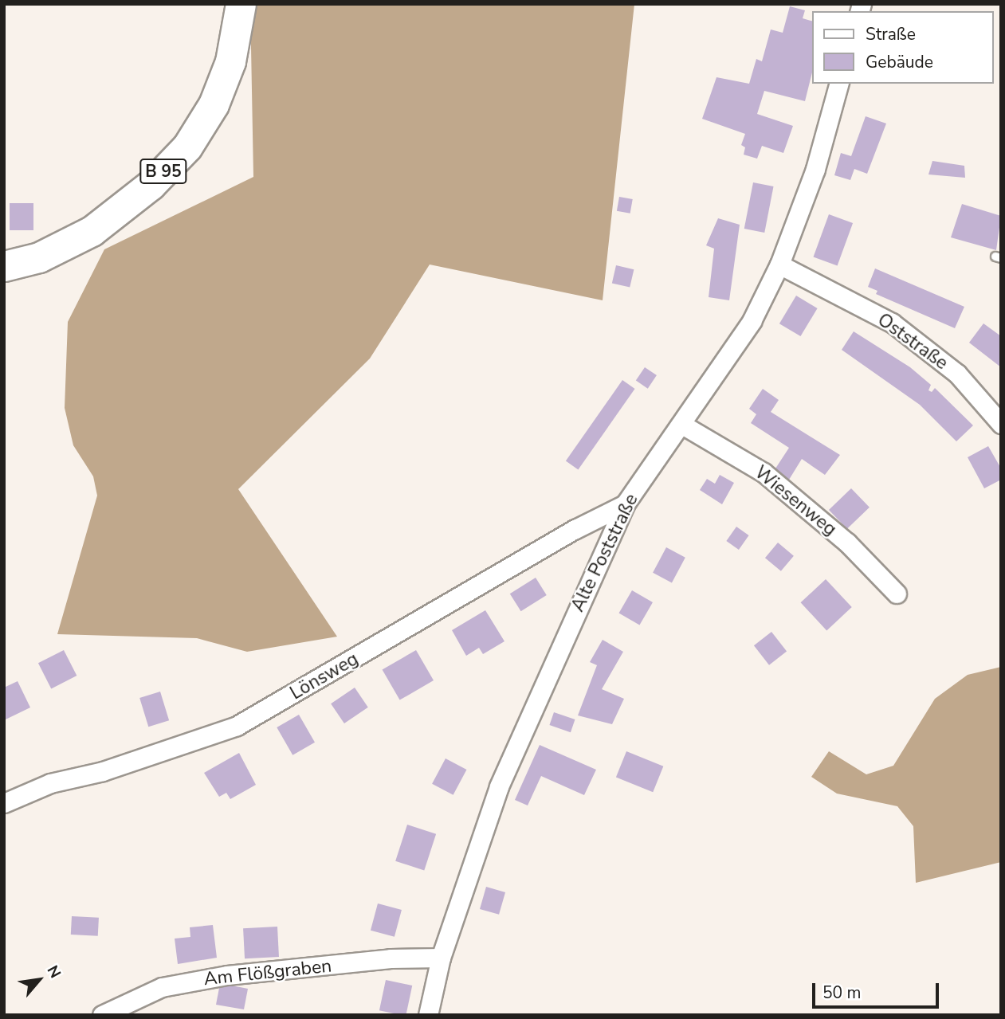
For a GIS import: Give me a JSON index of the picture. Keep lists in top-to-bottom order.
{
  "streets": {
    "main road": ["B 95"],
    "street": [
      "Oststraße",
      "Wiesenweg",
      "Alte Poststraße",
      "Lönsweg",
      "Am Flößgraben"
    ]
  },
  "crossings": [
    ["Oststraße", "Alte Poststraße"],
    ["Wiesenweg", "Alte Poststraße"],
    ["Alte Poststraße", "Lönsweg"],
    ["Alte Poststraße", "Am Flößgraben"]
  ],
  "legend": ["Straße", "Gebäude"],
  "scale_bar": "50 m",
  "north": "top right"
}
